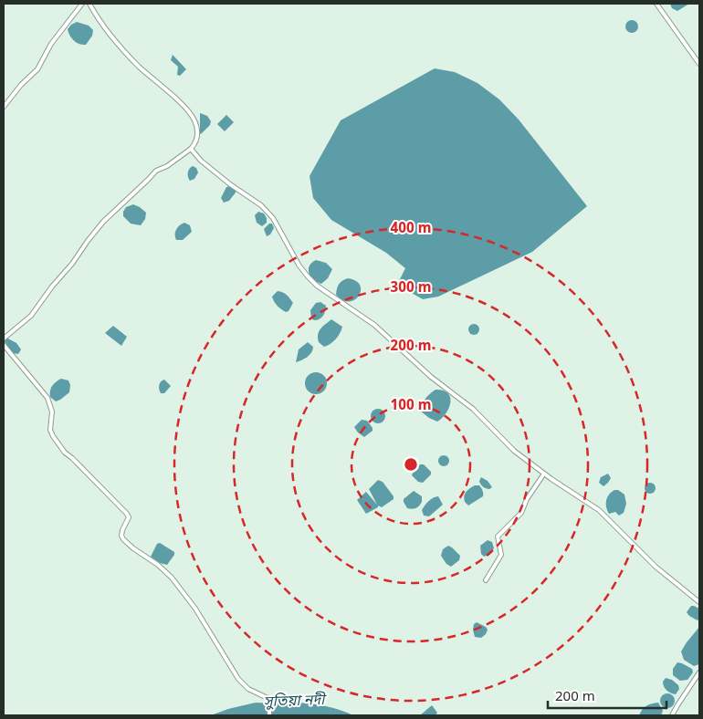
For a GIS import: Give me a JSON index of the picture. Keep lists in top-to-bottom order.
{
  "water": ["সুতিয়া নদী"],
  "scale_bar": "200 m",
  "rings": [
    "400 m",
    "300 m",
    "200 m",
    "100 m"
  ]
}
